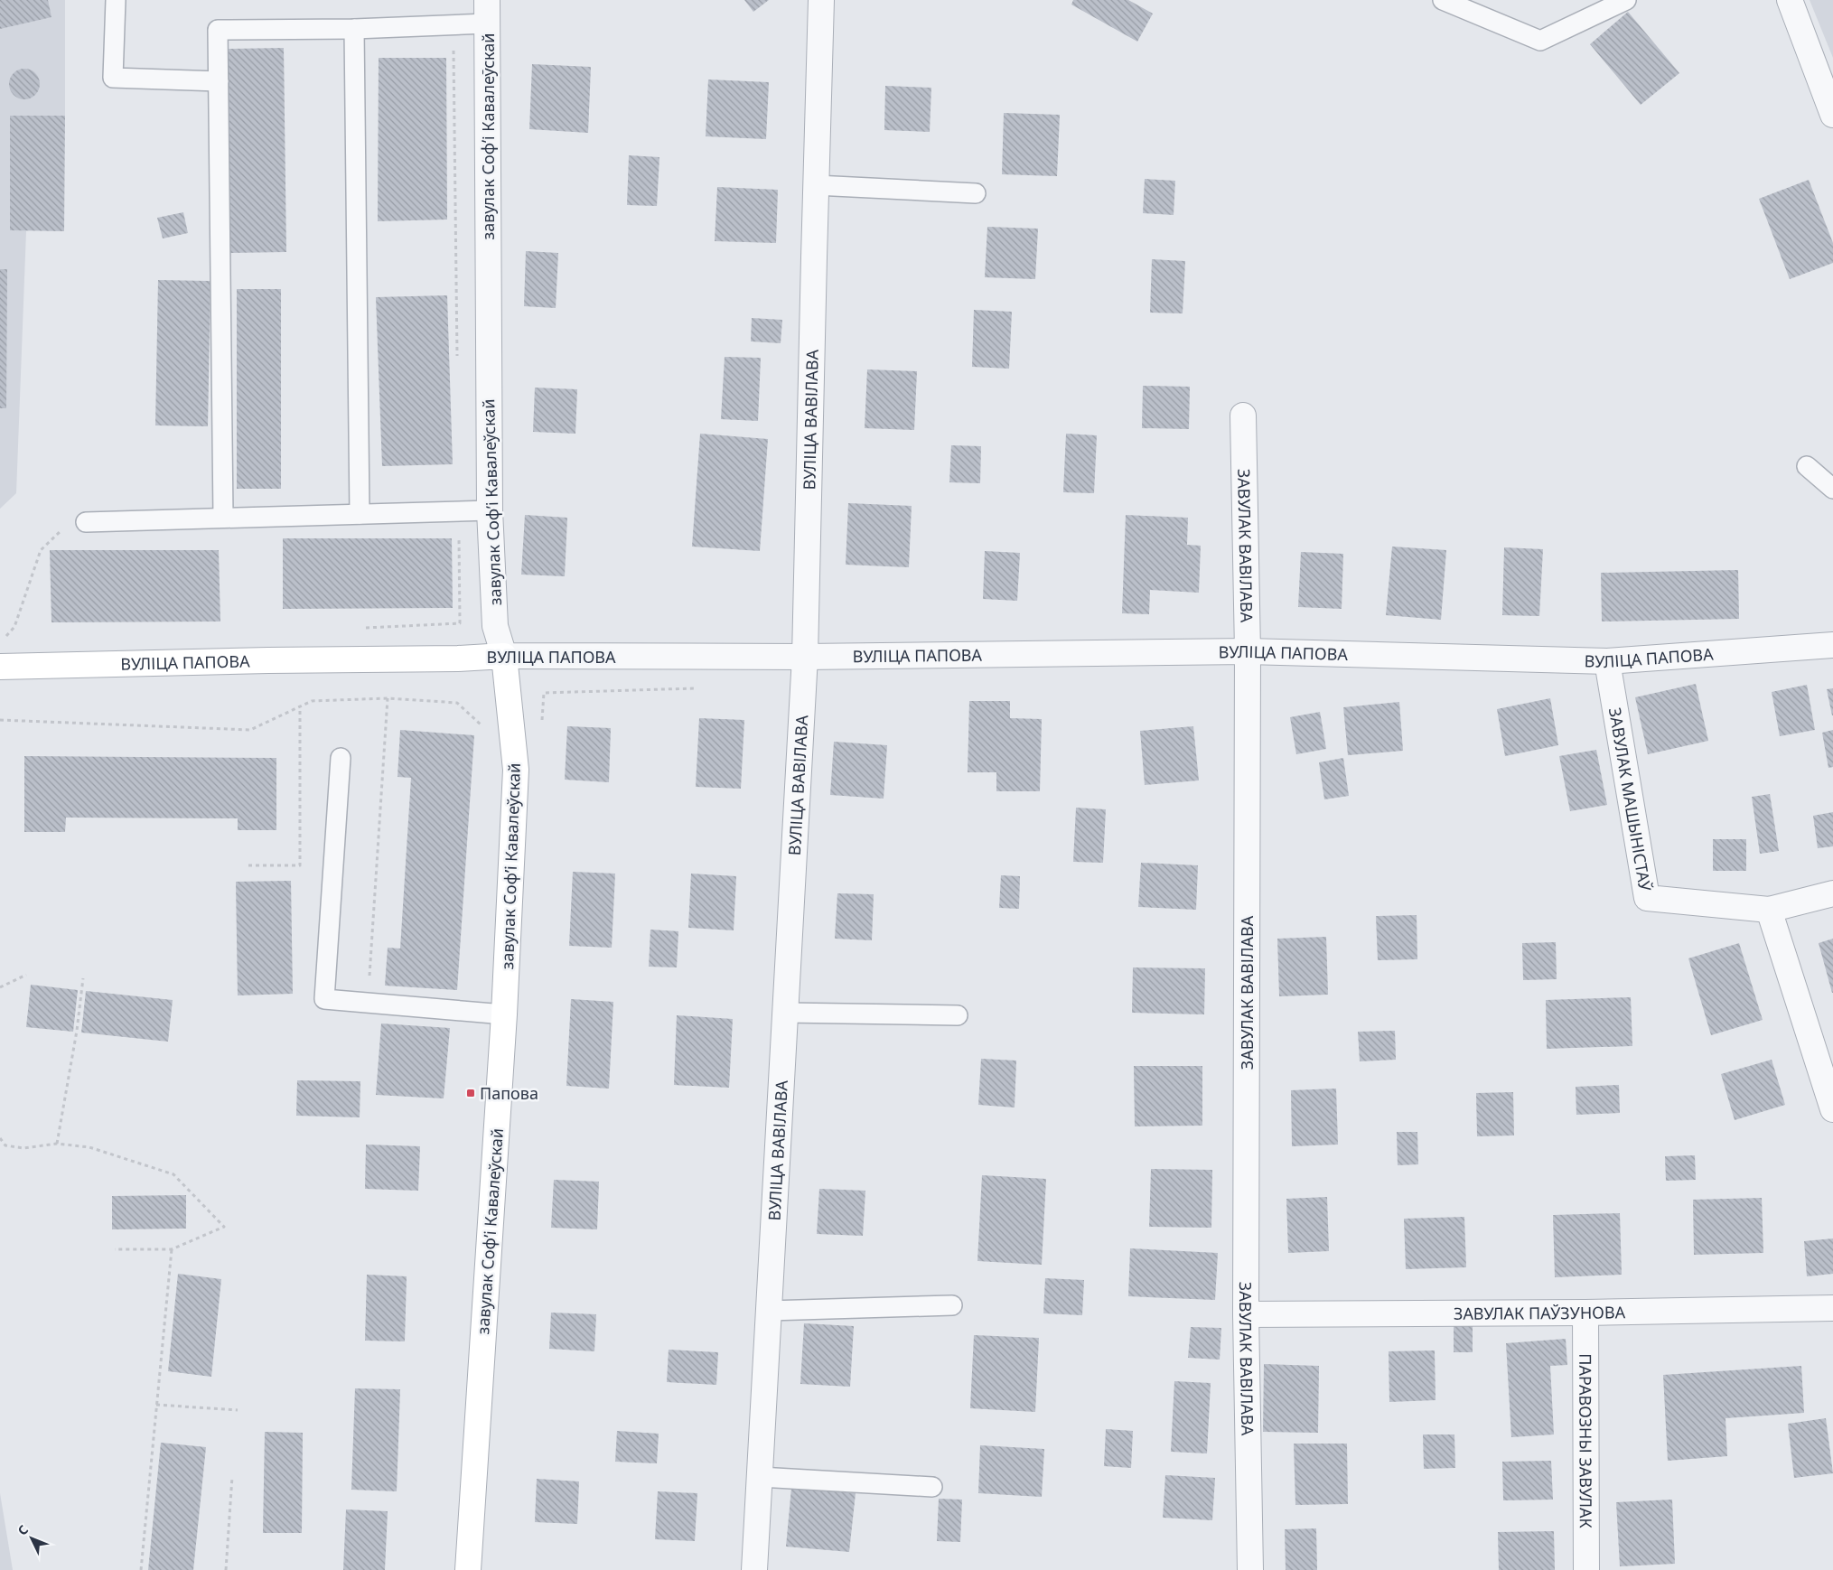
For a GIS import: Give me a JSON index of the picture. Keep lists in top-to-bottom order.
{
  "streets": {
    "street": [
      "завулак Софʼі Кавалеўскай",
      "ВУЛІЦА ВАВІЛАВА",
      "ЗАВУЛАК ВАВІЛАВА",
      "ВУЛІЦА ПАПОВА",
      "ЗАВУЛАК МАШЫНІСТАЎ",
      "ЗАВУЛАК ПАЎЗУНОВА",
      "ПАРАВОЗНЫ ЗАВУЛАК"
    ]
  },
  "crossings": [
    ["завулак Софʼі Кавалеўскай", "ВУЛІЦА ПАПОВА"],
    ["ВУЛІЦА ВАВІЛАВА", "ВУЛІЦА ПАПОВА"],
    ["ЗАВУЛАК ВАВІЛАВА", "ВУЛІЦА ПАПОВА"],
    ["ЗАВУЛАК ВАВІЛАВА", "ЗАВУЛАК ПАЎЗУНОВА"],
    ["ВУЛІЦА ПАПОВА", "ЗАВУЛАК МАШЫНІСТАЎ"],
    ["ЗАВУЛАК ПАЎЗУНОВА", "ПАРАВОЗНЫ ЗАВУЛАК"]
  ],
  "places": {
    "transit": ["Папова"]
  },
  "north": "top left"
}
